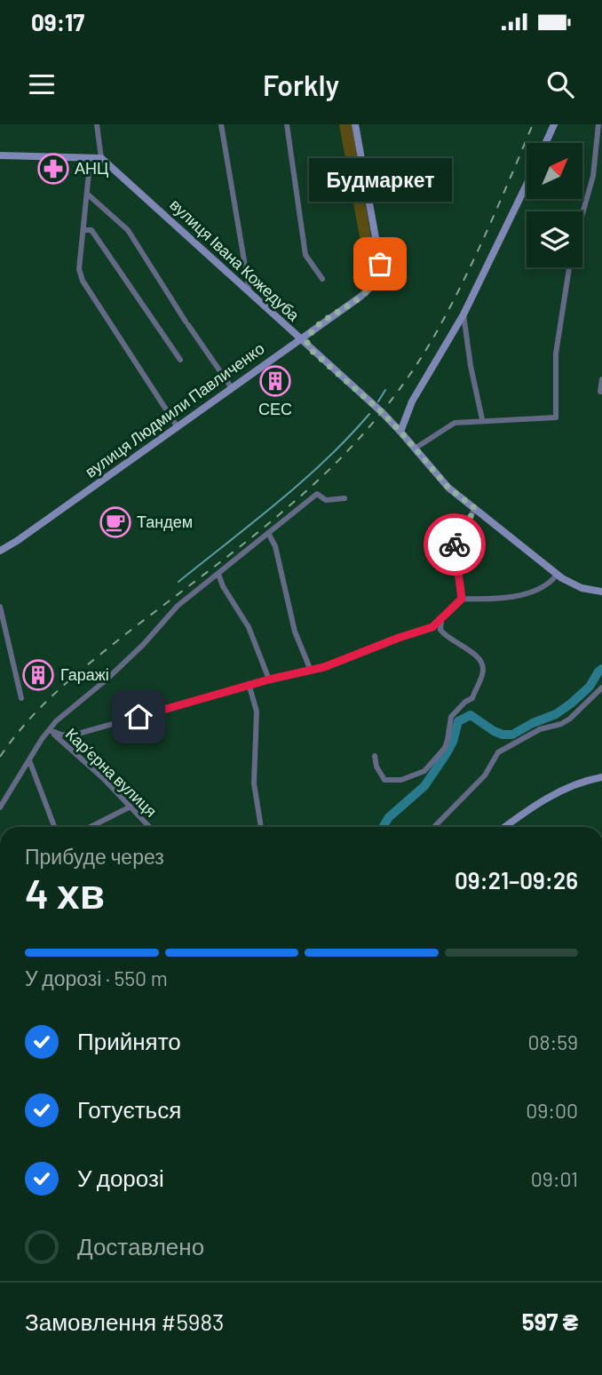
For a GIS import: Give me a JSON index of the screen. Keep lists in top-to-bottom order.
{
  "streets": {
    "main road": ["вулиця Івана Кожедуба", "вулиця Людмили Павличенко"],
    "street": ["Карʼєрна вулиця"]
  },
  "crossings": [
    ["вулиця Івана Кожедуба", "вулиця Людмили Павличенко"]
  ],
  "places": {
    "pharmacy": ["АНЦ"],
    "other": ["Будмаркет"],
    "building": ["СЕС", "Гаражі"],
    "cafe": ["Тандем"]
  },
  "north": "top right",
  "page": {
    "status": "09:17",
    "header": "Forkly",
    "bubble": "Будмаркет",
    "heading": ["4 хв", "Прибуде через", "09:21–09:26"],
    "panel": ["Замовлення #5983", "597 ₴"],
    "bar": "У дорозі · 550 m",
    "list": [
      ["Прийнято", "08:59"],
      ["Готується", "09:00"],
      ["У дорозі", "09:01"],
      "Доставлено"
    ]
  }
}
